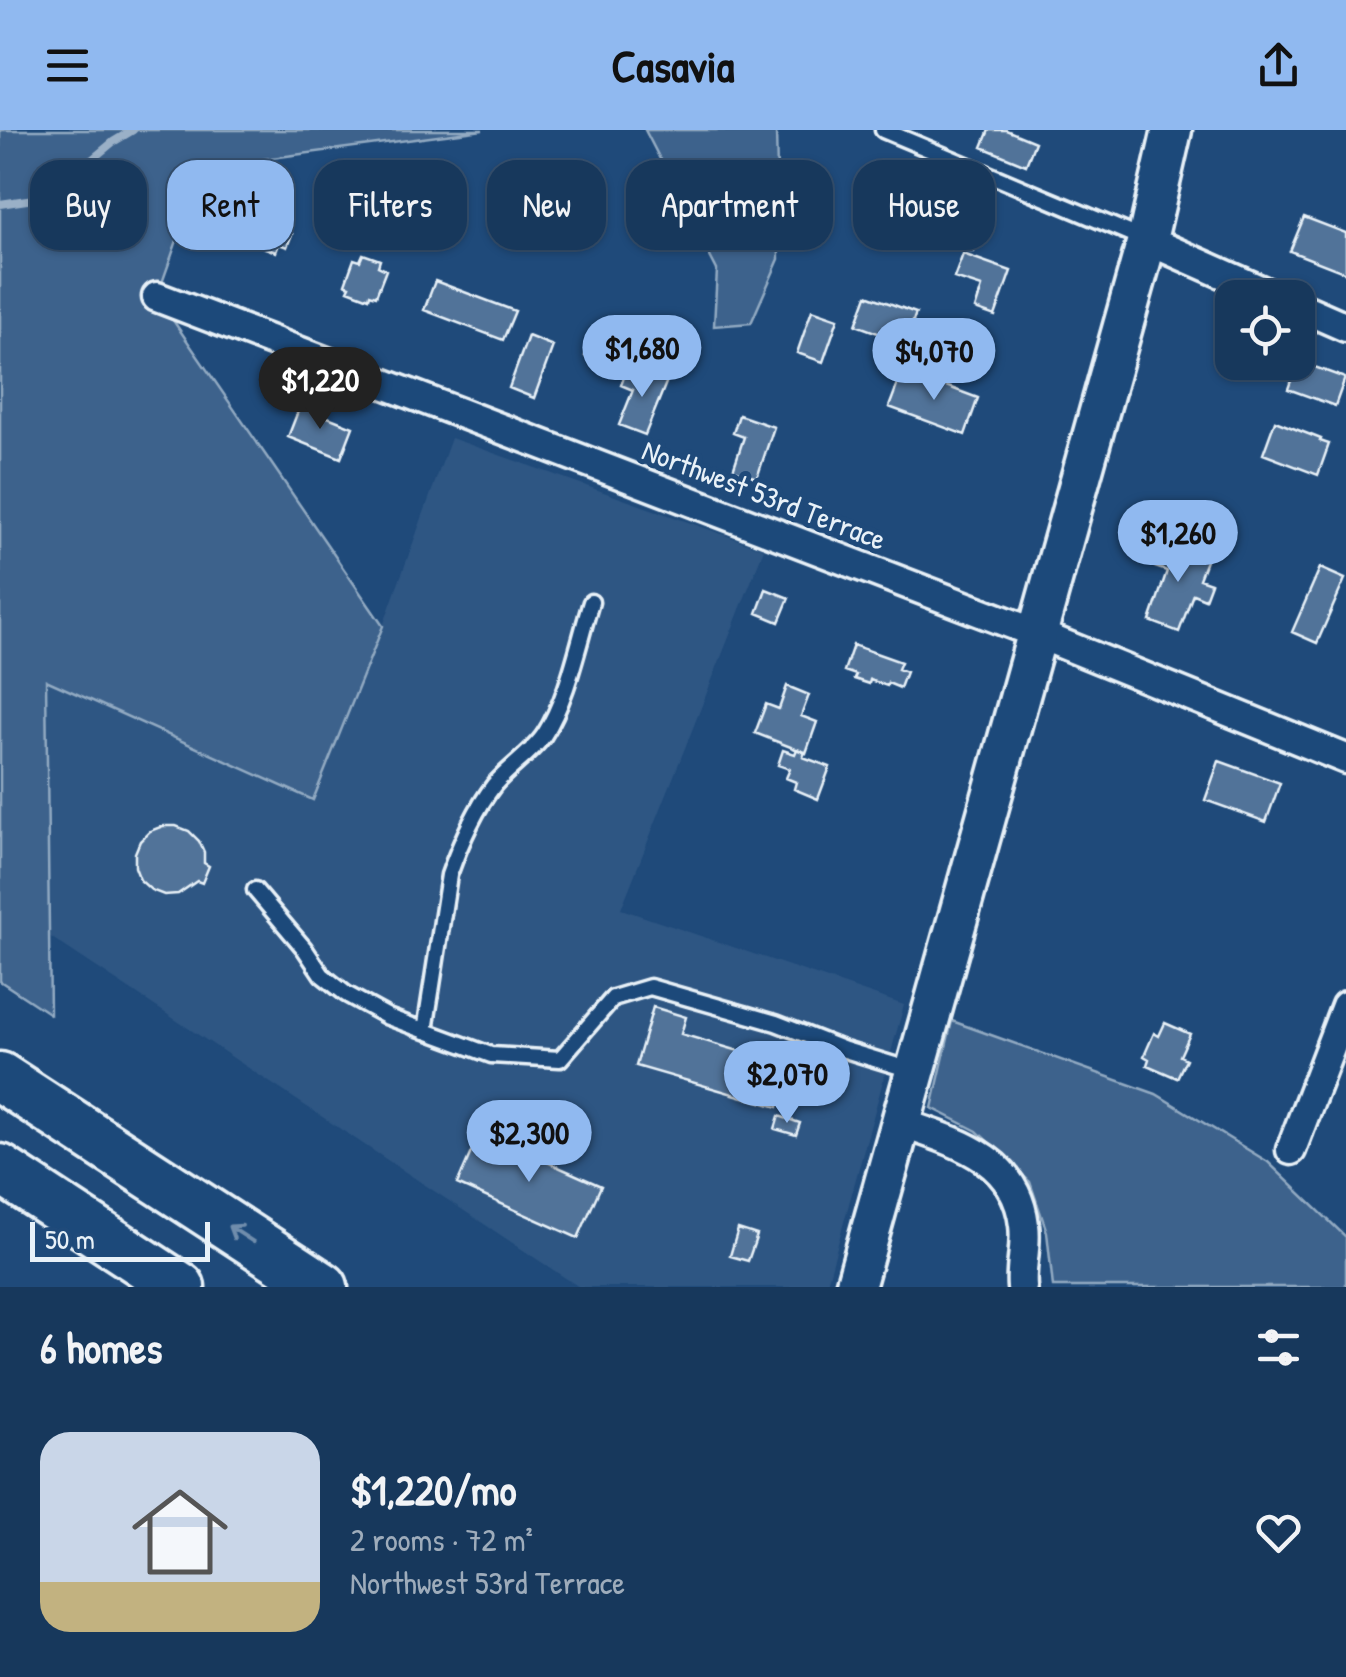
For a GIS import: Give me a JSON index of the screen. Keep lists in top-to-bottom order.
{
  "streets": {
    "street": ["Northwest 53rd Terrace"]
  },
  "scale_bar": "50 m",
  "page": {
    "header": "Casavia",
    "chip": [
      "Buy",
      "Rent",
      "Filters",
      "New",
      "Apartment",
      "House"
    ],
    "price": [
      "$1,680",
      "$4,070",
      "$1,220",
      "$1,260",
      "$2,070",
      "$2,300"
    ],
    "scale": "50 m",
    "heading": "6 homes",
    "list": [
      {
        "name": "$1,220/mo",
        "note": "2 rooms · 72 m² · Northwest 53rd Terrace"
      }
    ]
  }
}
